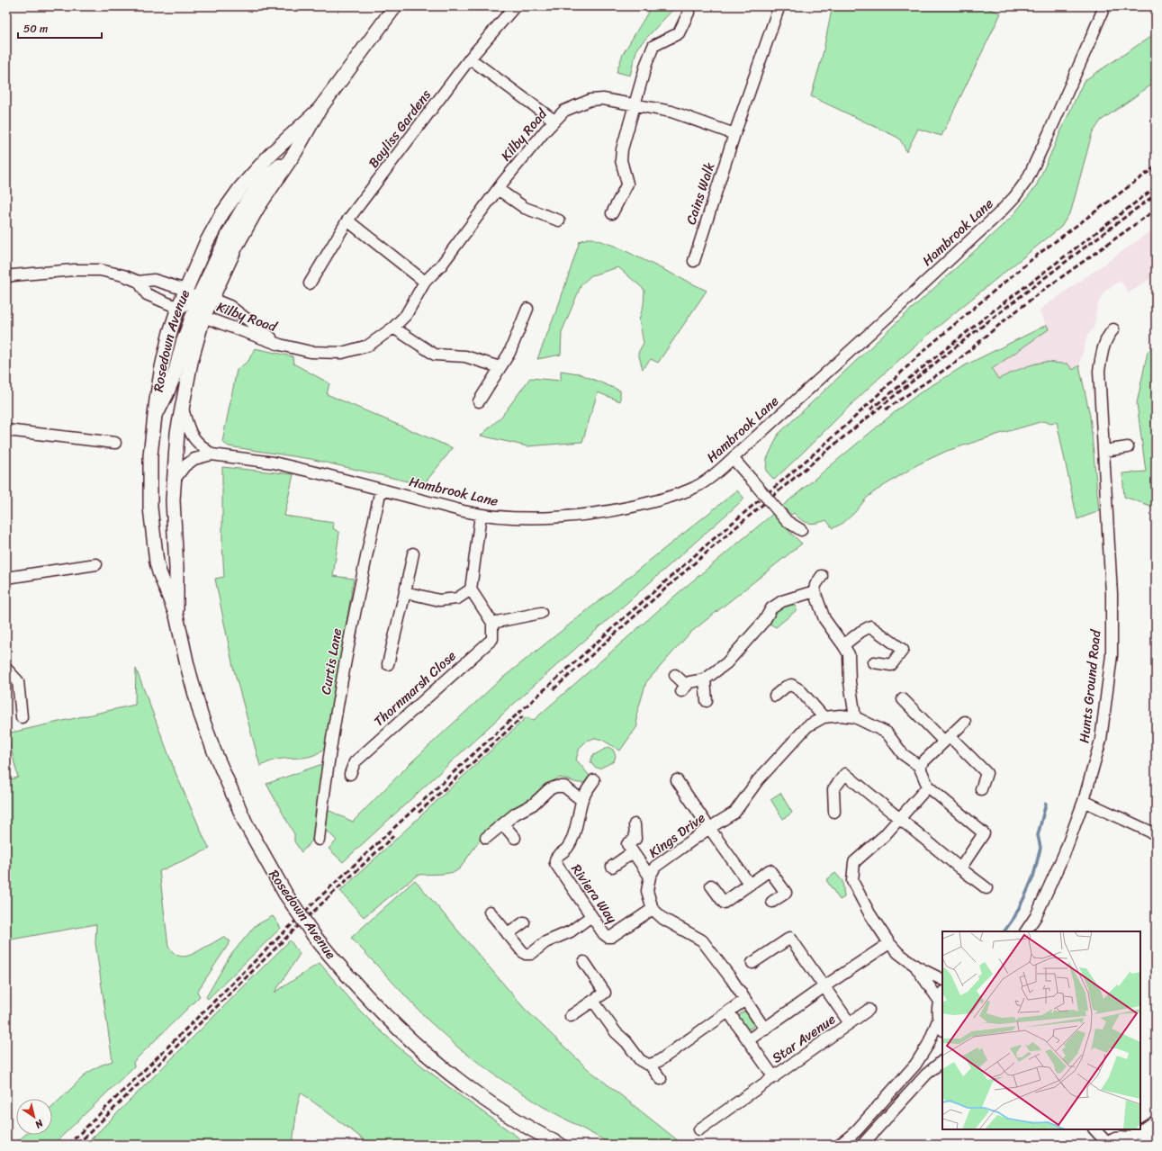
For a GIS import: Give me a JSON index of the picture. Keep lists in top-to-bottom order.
{
  "streets": {
    "street": [
      "Bayliss Gardens",
      "Kilby Road",
      "Cains Walk",
      "Hambrook Lane",
      "Rosedown Avenue",
      "Curtis Lane",
      "Hunts Ground Road",
      "Thornmarsh Close",
      "Kings Drive",
      "Riviera Way",
      "Star Avenue"
    ]
  },
  "crossings": [
    ["Kilby Road", "Cains Walk"],
    ["Kilby Road", "Rosedown Avenue"],
    ["Hambrook Lane", "Rosedown Avenue"],
    ["Hambrook Lane", "Curtis Lane"],
    ["Kings Drive", "Riviera Way"]
  ],
  "scale_bar": "50 m",
  "north": "bottom right"
}
